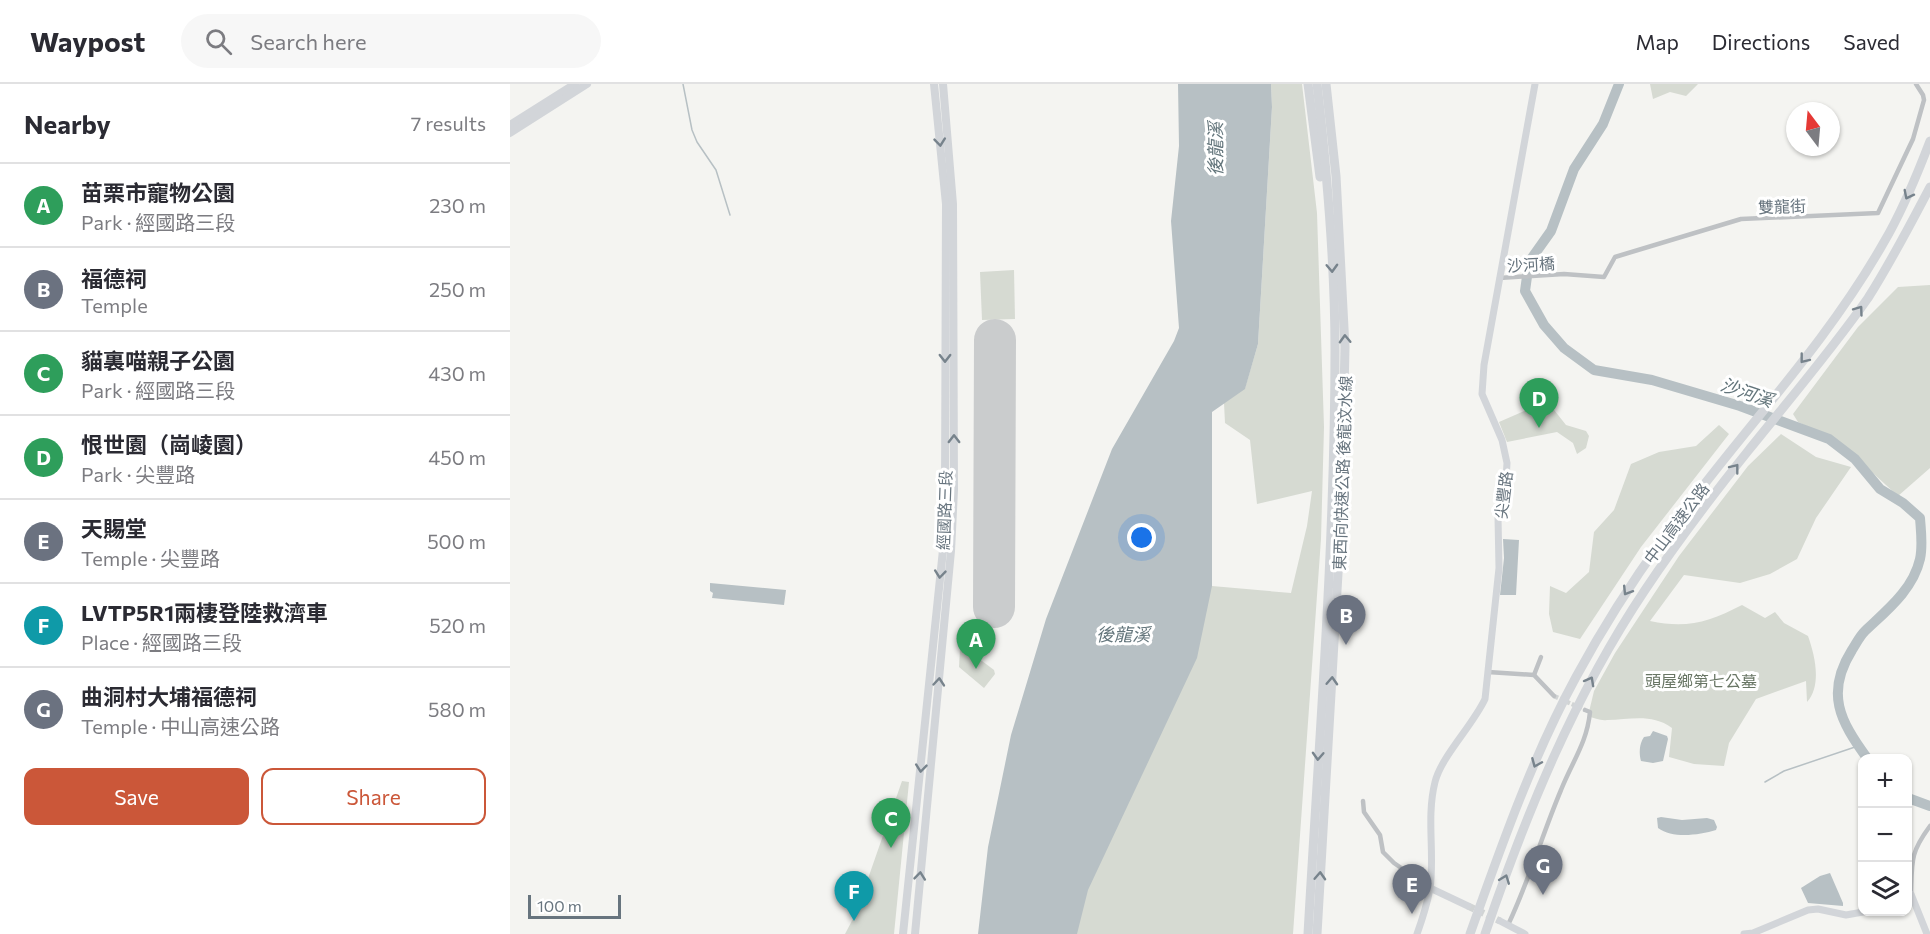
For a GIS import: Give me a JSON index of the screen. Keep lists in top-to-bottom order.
{
  "streets": {
    "highway": ["東西向快速公路 後龍汶水線", "中山高速公路"],
    "main road": ["經國路三段"],
    "street": ["雙龍街", "沙河橋", "尖豐路"]
  },
  "crossings": [
    ["雙龍街", "沙河橋"],
    ["沙河橋", "尖豐路"]
  ],
  "water": ["後龍溪", "沙河溪"],
  "parks": ["頭屋鄉第七公墓"],
  "scale_bar": "100 m",
  "north": "top",
  "page": {
    "header": "Waypost",
    "search": "Search here",
    "nav": ["Map", "Directions", "Saved"],
    "heading": ["Nearby", "7 results"],
    "list": [
      {
        "mark": "A",
        "name": "苗栗市寵物公園",
        "note": "Park · 經國路三段",
        "value": "230 m"
      },
      {
        "mark": "B",
        "name": "福德祠",
        "note": "Temple",
        "value": "250 m"
      },
      {
        "mark": "C",
        "name": "貓裏喵親子公園",
        "note": "Park · 經國路三段",
        "value": "430 m"
      },
      {
        "mark": "D",
        "name": "恨世園（崗崚園）",
        "note": "Park · 尖豐路",
        "value": "450 m"
      },
      {
        "mark": "E",
        "name": "天賜堂",
        "note": "Temple · 尖豐路",
        "value": "500 m"
      },
      {
        "mark": "F",
        "name": "LVTP5R1兩棲登陸救濟車",
        "note": "Place · 經國路三段",
        "value": "520 m"
      },
      {
        "mark": "G",
        "name": "曲洞村大埔福德祠",
        "note": "Temple · 中山高速公路",
        "value": "580 m"
      }
    ],
    "pins": [
      "D",
      "B",
      "A",
      "C",
      "G",
      "E",
      "F"
    ],
    "buttons": ["Save", "Share"],
    "map_buttons": ["+", "−"],
    "scale": "100 m"
  }
}
